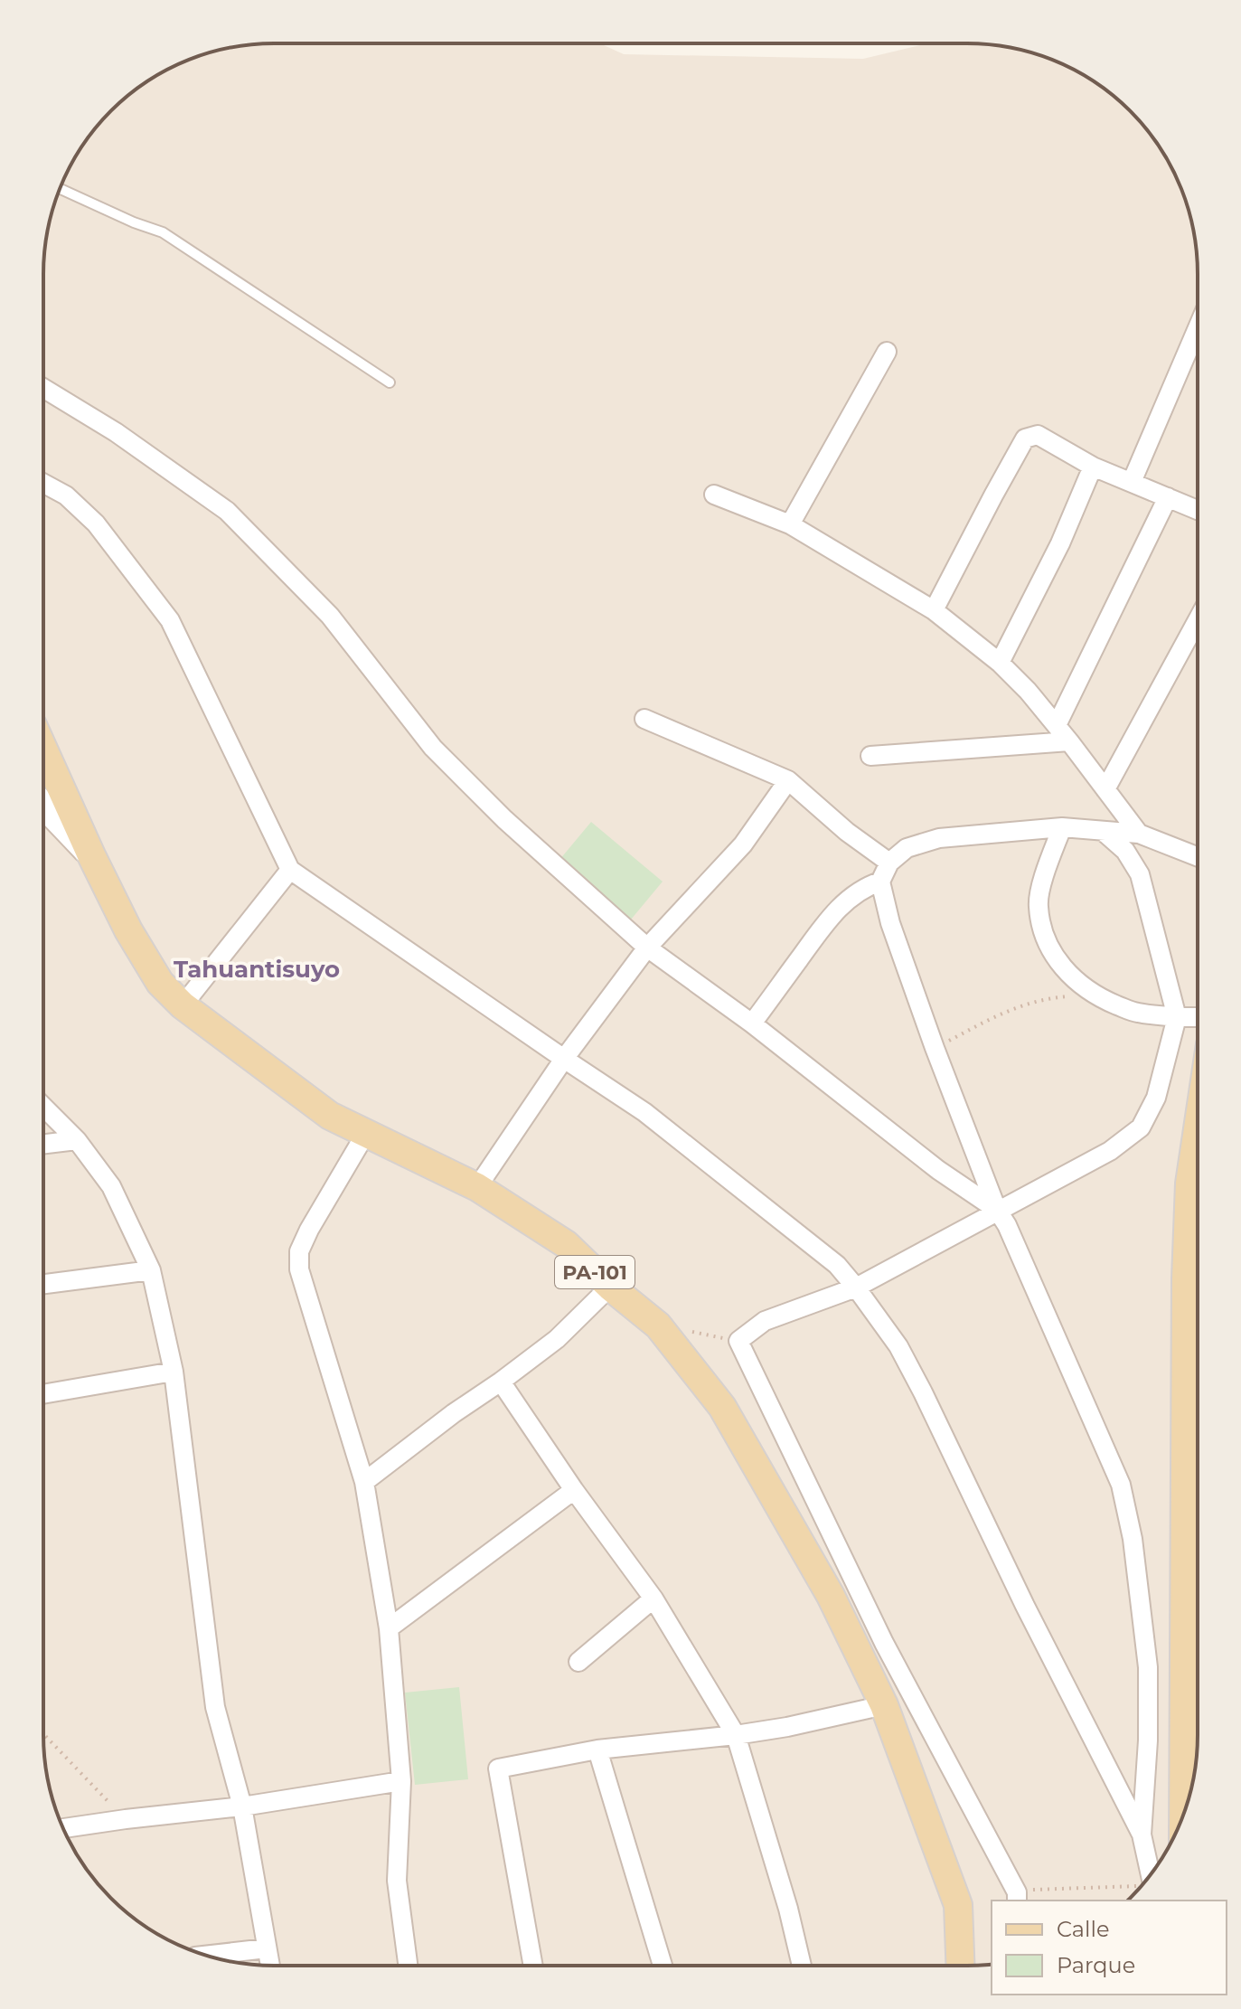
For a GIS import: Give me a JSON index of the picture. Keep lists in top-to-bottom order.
{
  "streets": {
    "main road": ["PA-101"]
  },
  "districts": ["Tahuantisuyo"],
  "legend": ["Calle", "Parque"]
}
